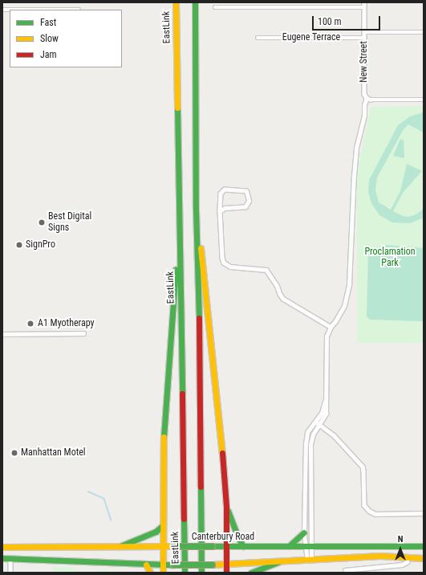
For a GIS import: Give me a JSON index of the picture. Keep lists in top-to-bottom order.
{
  "streets": {
    "main road": ["EastLink", "Canterbury Road"],
    "street": ["Eugene Terrace", "New Street"]
  },
  "crossings": [
    ["Eugene Terrace", "New Street"]
  ],
  "parks": ["Proclamation Park"],
  "places": [
    "Best Digital Signs",
    "SignPro",
    "A1 Myotherapy",
    "Manhattan Motel"
  ],
  "legend": ["Fast", "Slow", "Jam"],
  "scale_bar": "100 m",
  "north": "top"
}
